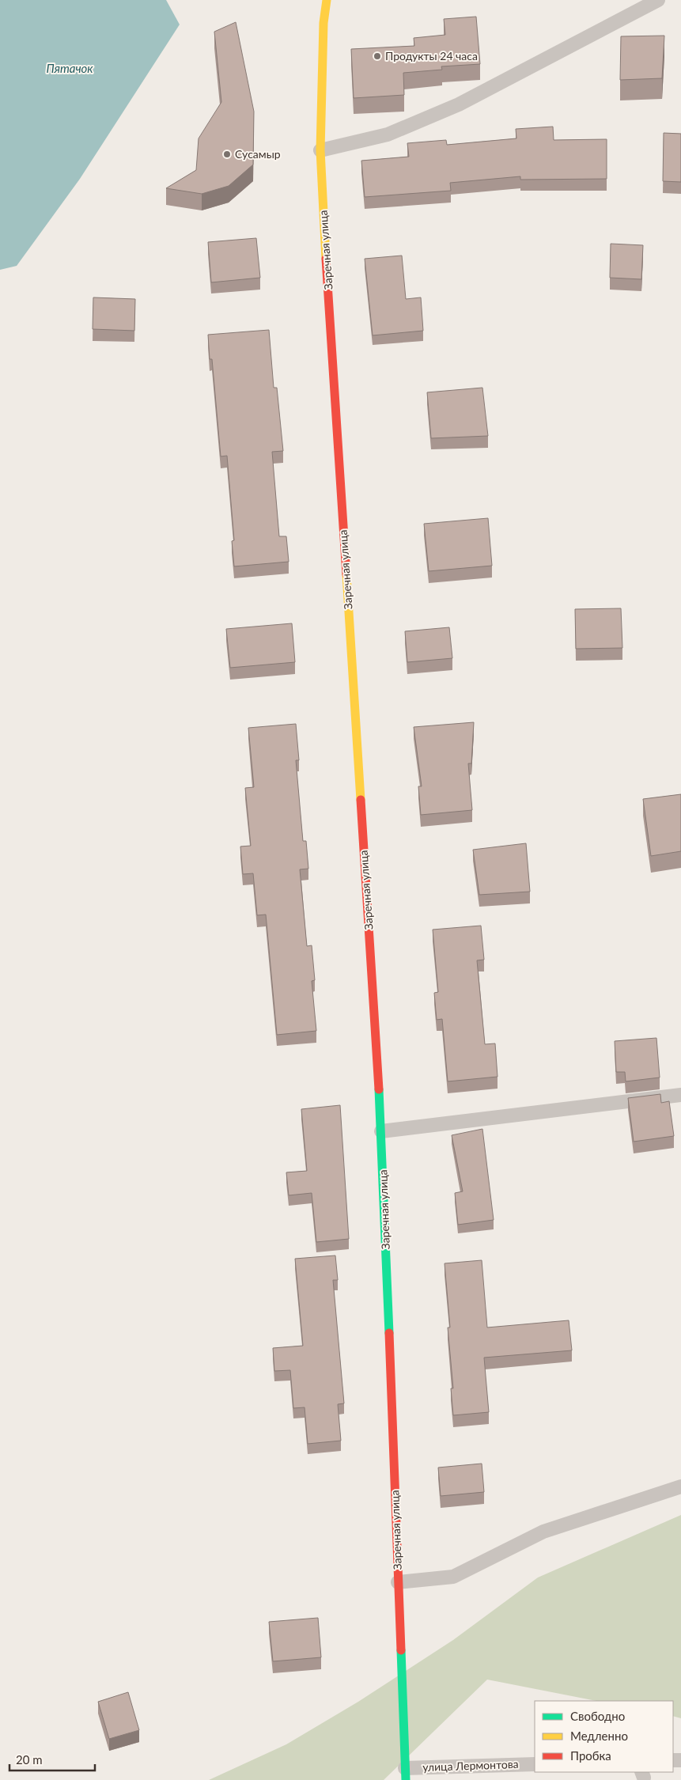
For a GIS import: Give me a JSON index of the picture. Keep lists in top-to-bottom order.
{
  "streets": {
    "street": ["Заречная улица"],
    "lane": ["улица Лермонтова"]
  },
  "crossings": [
    ["Заречная улица", "улица Лермонтова"]
  ],
  "water": ["Пятачок"],
  "places": ["Продукты 24 часа", "Сусамыр"],
  "legend": ["Свободно", "Медленно", "Пробка"],
  "scale_bar": "20 m"
}
